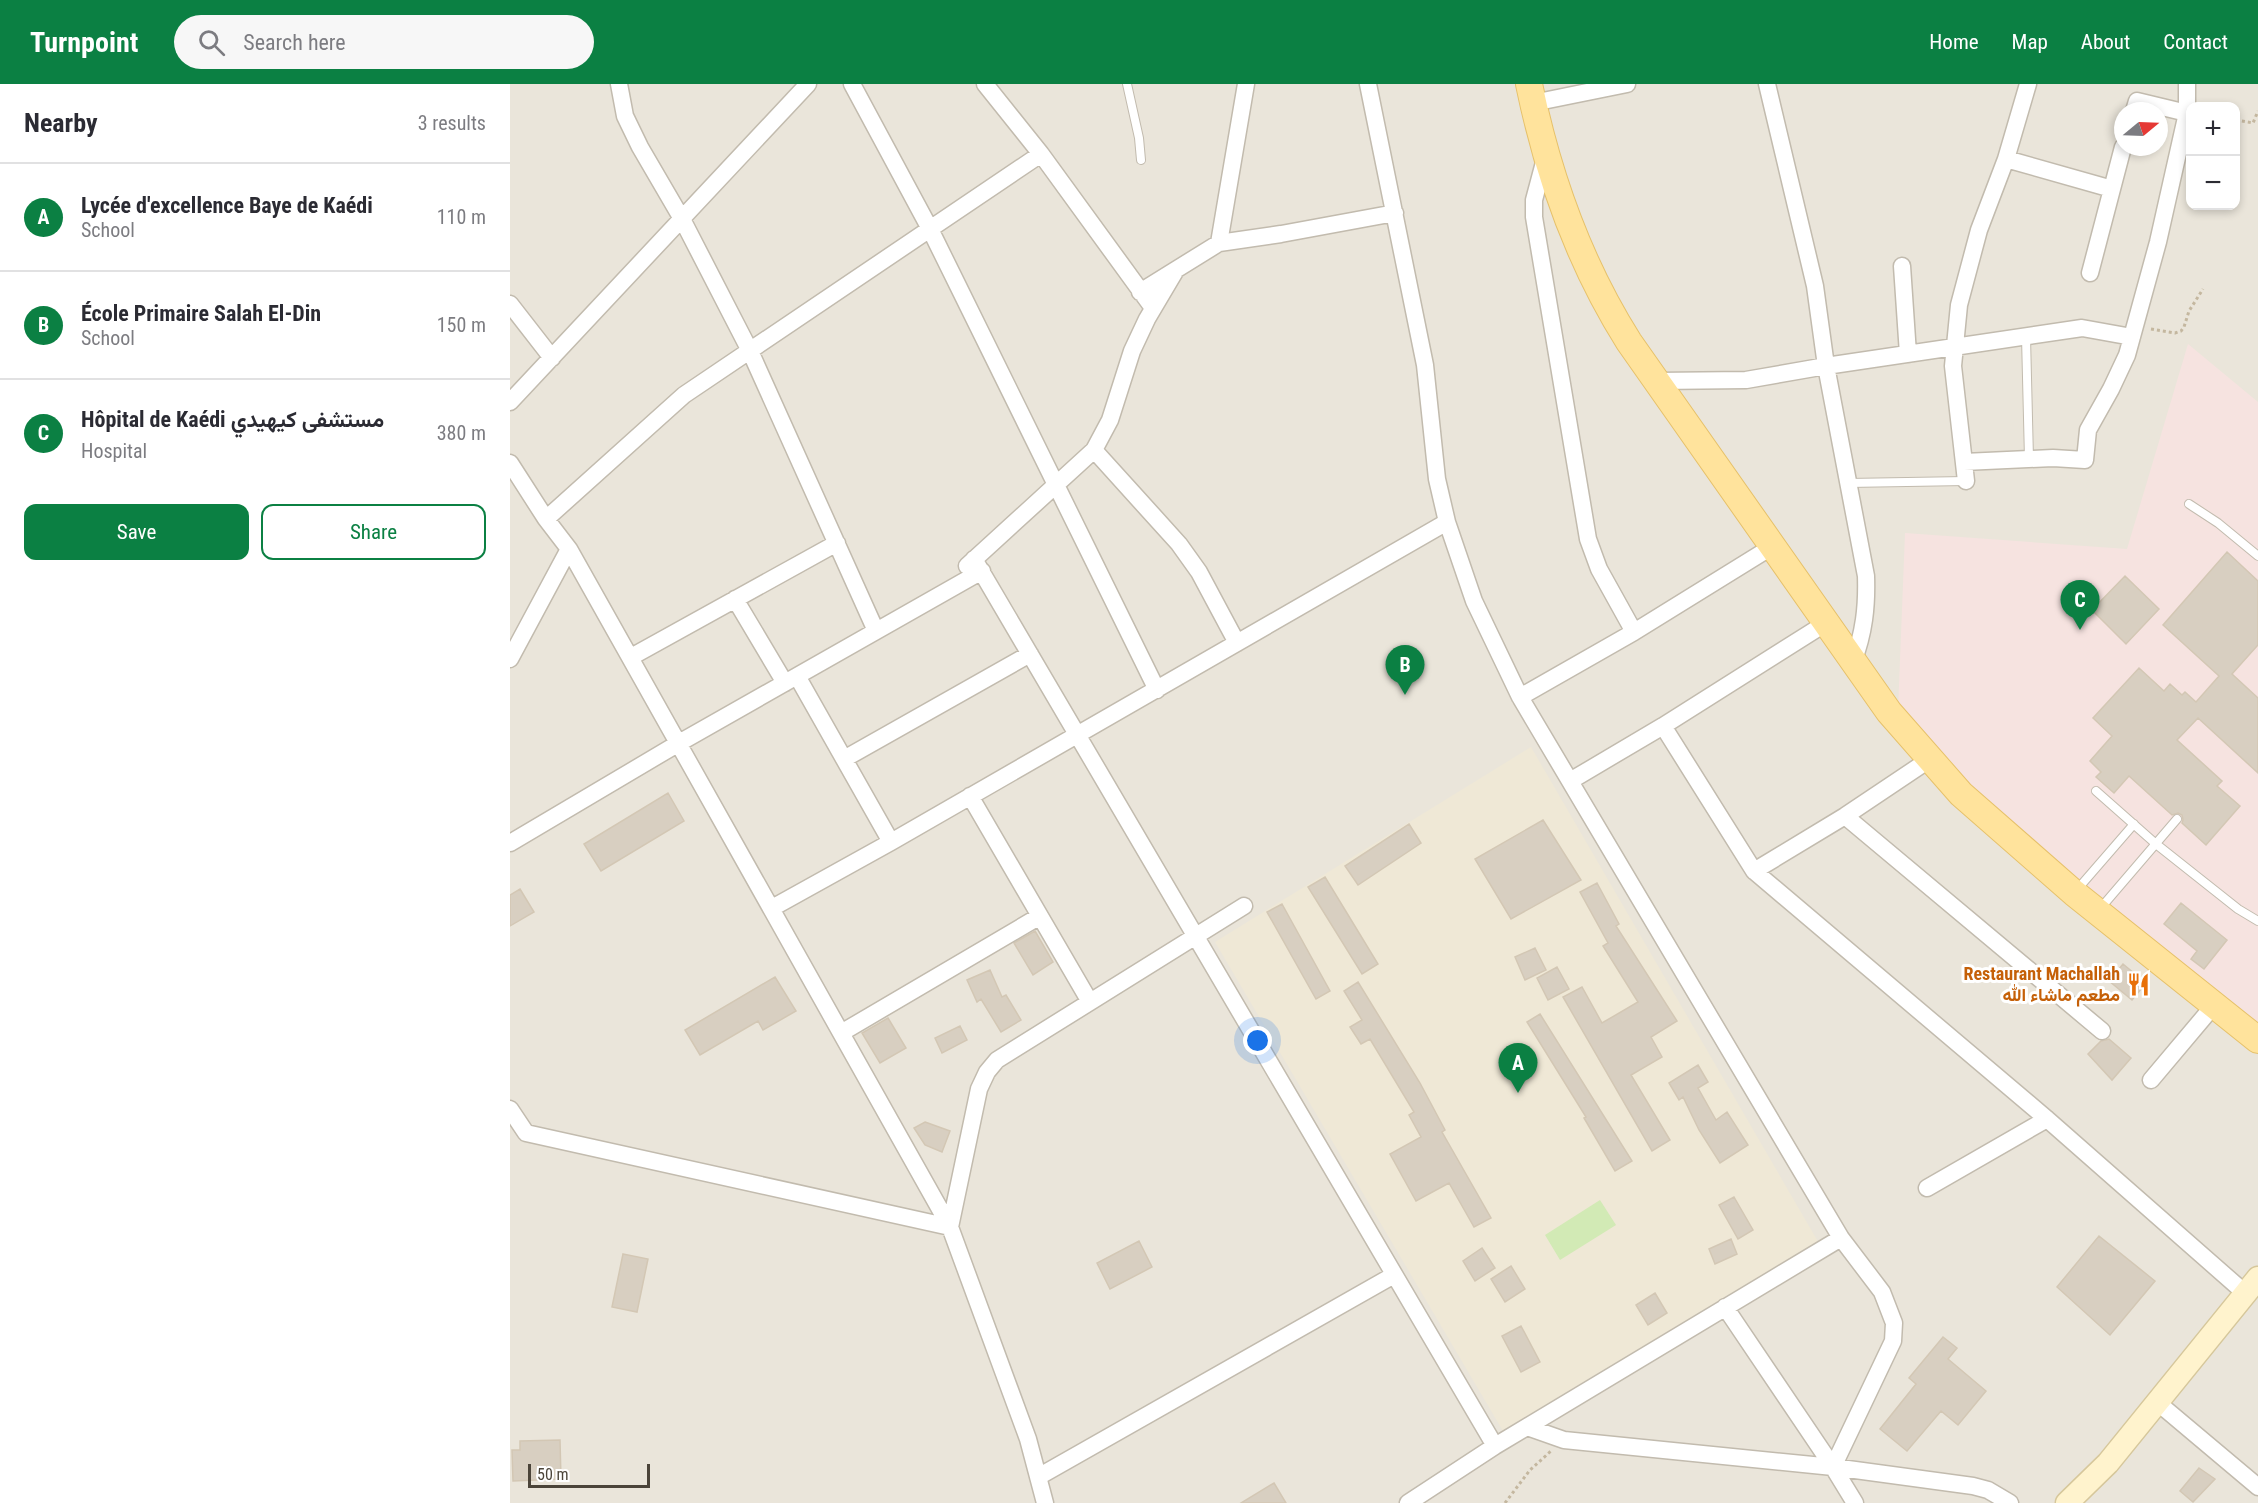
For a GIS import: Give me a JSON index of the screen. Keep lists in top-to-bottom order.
{
  "places": {
    "restaurant": ["Restaurant Machallah مطعم ماشاء الله"]
  },
  "scale_bar": "50 m",
  "north": "right",
  "page": {
    "header": "Turnpoint",
    "search": "Search here",
    "nav": [
      "Home",
      "Map",
      "About",
      "Contact"
    ],
    "heading": ["Nearby", "3 results"],
    "map_buttons": ["+", "−"],
    "list": [
      {
        "mark": "A",
        "name": "Lycée d'excellence Baye de Kaédi",
        "note": "School",
        "value": "110 m"
      },
      {
        "mark": "B",
        "name": "École Primaire Salah El-Din",
        "note": "School",
        "value": "150 m"
      },
      {
        "mark": "C",
        "name": "Hôpital de Kaédi مستشفى كيهيدي",
        "note": "Hospital",
        "value": "380 m"
      }
    ],
    "buttons": ["Save", "Share"],
    "pins": ["C", "B", "A"],
    "scale": "50 m"
  }
}
